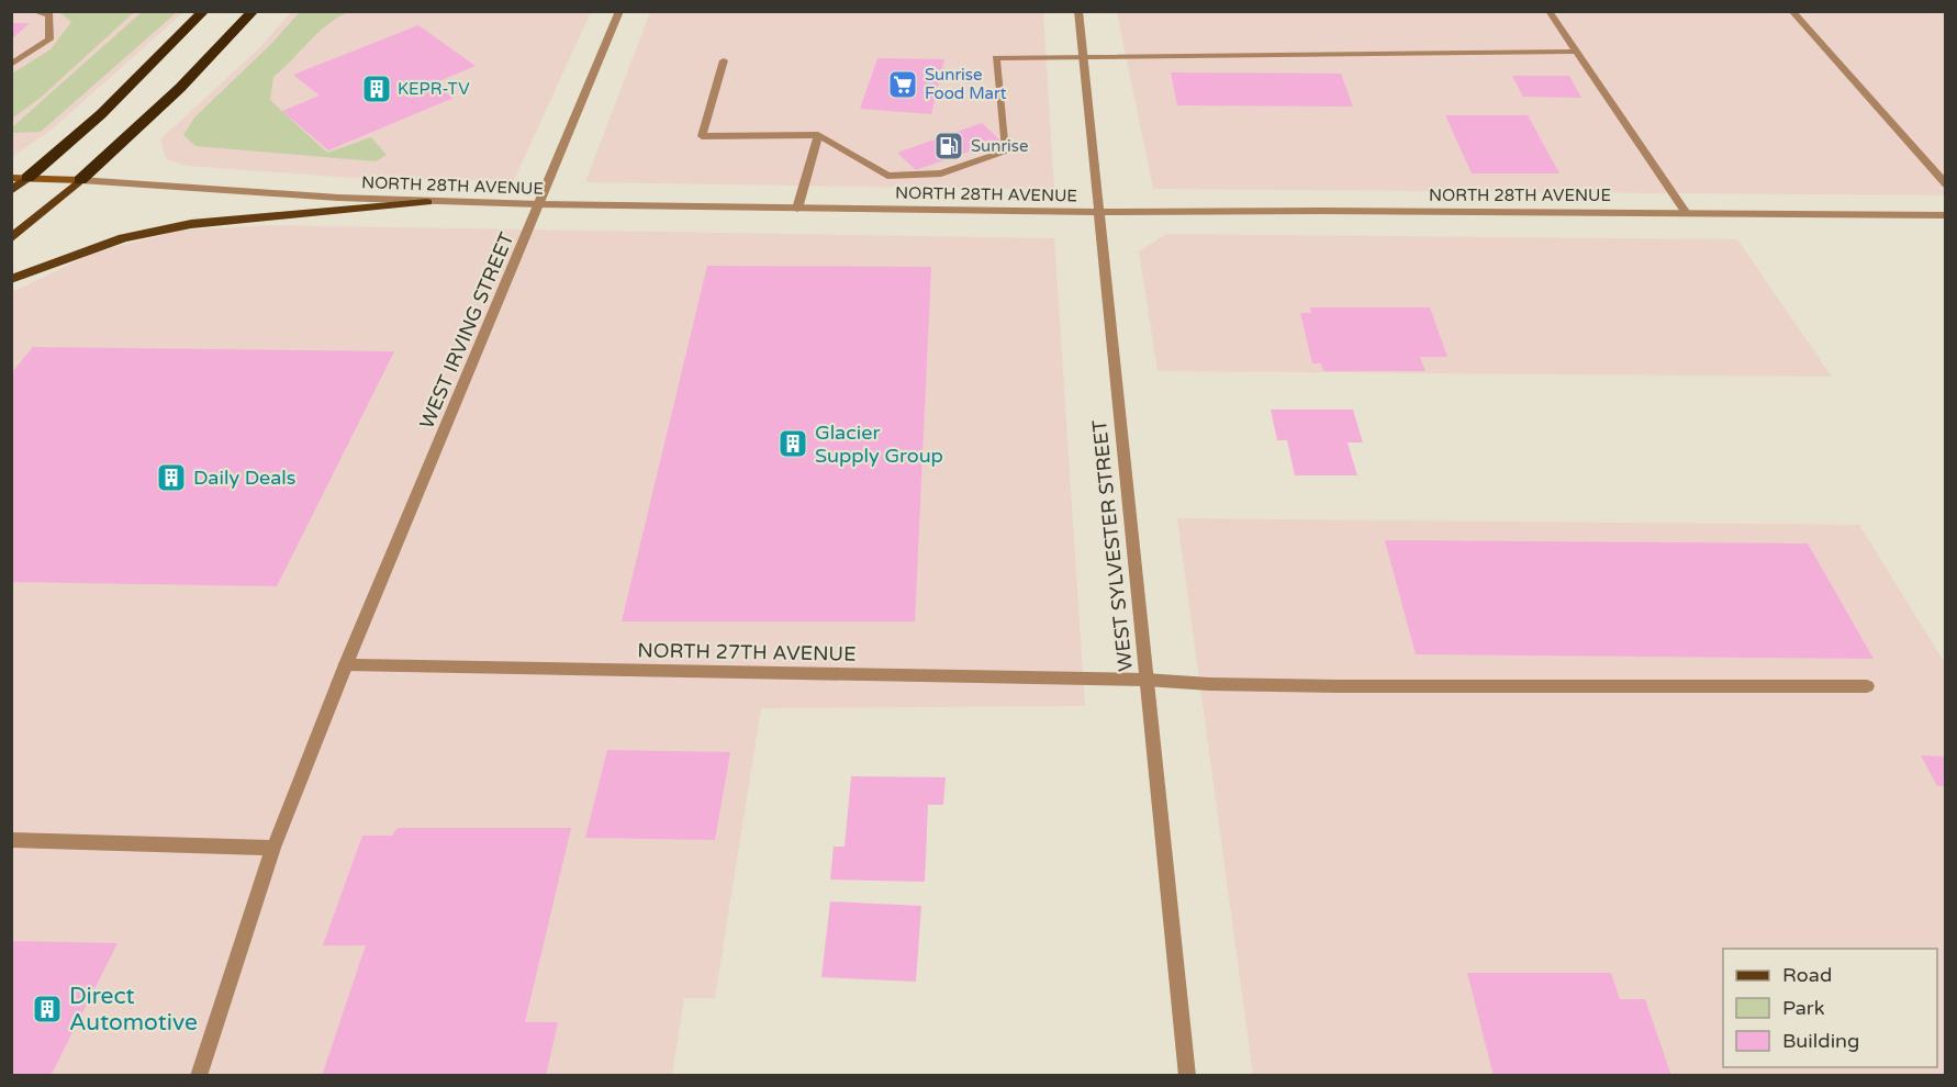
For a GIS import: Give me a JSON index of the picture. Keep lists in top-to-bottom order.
{
  "streets": {
    "main road": ["NORTH 28TH AVENUE"],
    "street": ["WEST IRVING STREET", "WEST SYLVESTER STREET", "NORTH 27TH AVENUE"]
  },
  "crossings": [
    ["NORTH 28TH AVENUE", "WEST IRVING STREET"],
    ["NORTH 28TH AVENUE", "WEST SYLVESTER STREET"],
    ["WEST IRVING STREET", "NORTH 27TH AVENUE"],
    ["WEST SYLVESTER STREET", "NORTH 27TH AVENUE"]
  ],
  "places": {
    "supermarket": ["Sunrise Food Mart"],
    "building": [
      "KEPR-TV",
      "Glacier Supply Group",
      "Daily Deals",
      "Direct Automotive"
    ],
    "fuel station": ["Sunrise"]
  },
  "legend": ["Road", "Park", "Building"]
}
